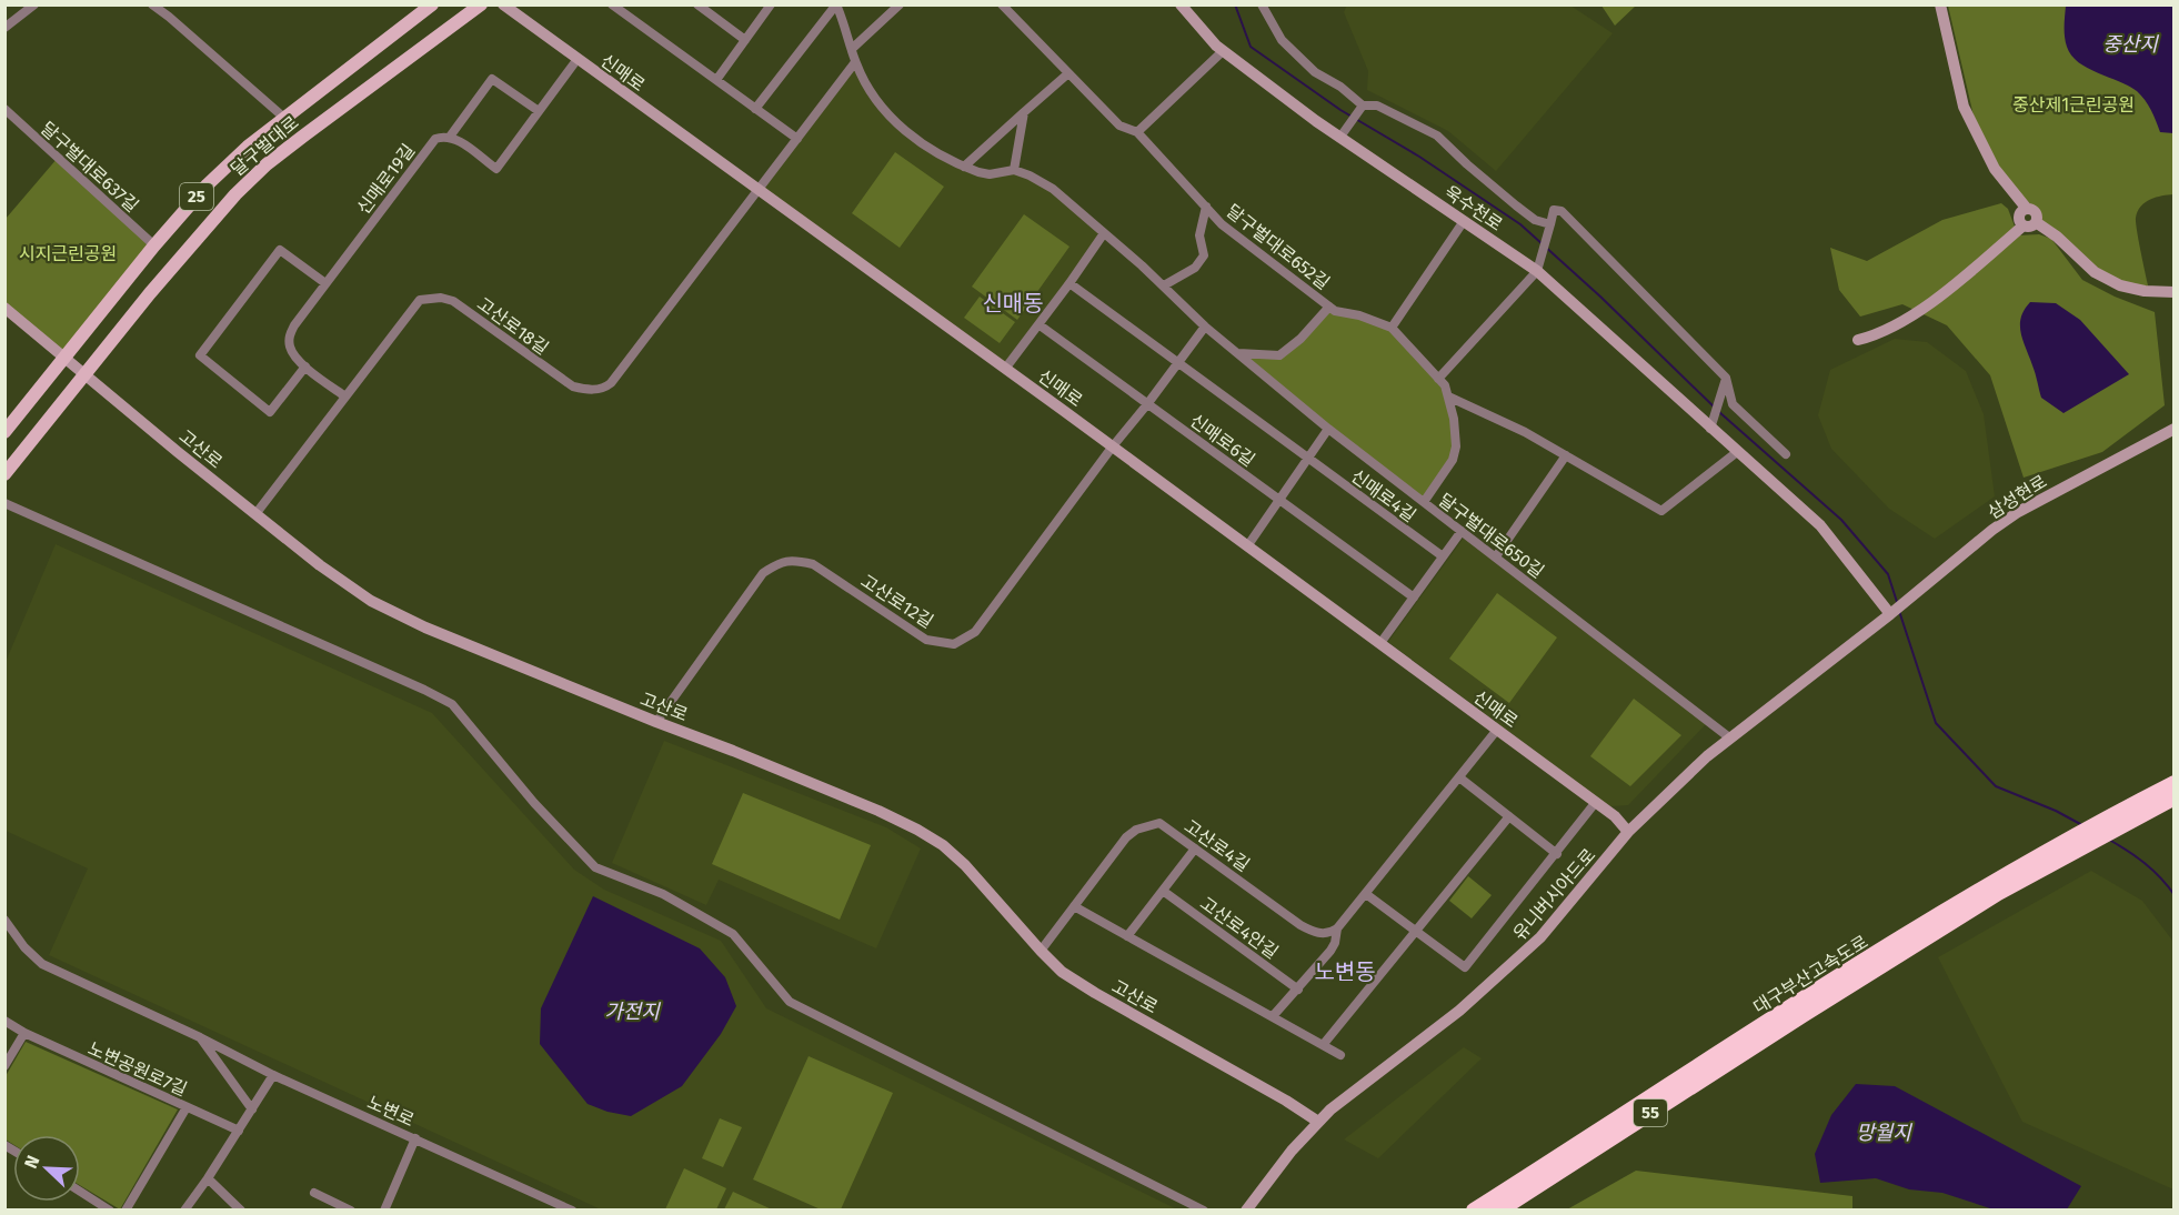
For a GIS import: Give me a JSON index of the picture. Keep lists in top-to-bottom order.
{
  "streets": {
    "highway": ["대구부산고속도로", "55"],
    "main road": [
      "신매로",
      "달구벌대로",
      "25",
      "욱수천로",
      "고산로",
      "삼성현로",
      "유니버시아드로"
    ],
    "street": [
      "달구벌대로637길",
      "신매로19길",
      "달구벌대로652길",
      "고산로18길",
      "신매로6길",
      "신매로4길",
      "달구벌대로650길",
      "고산로12길",
      "고산로4길",
      "고산로4안길",
      "노변공원로7길",
      "노변로"
    ]
  },
  "crossings": [
    ["신매로", "고산로18길"],
    ["신매로", "고산로12길"],
    ["신매로", "유니버시아드로"],
    ["달구벌대로", "달구벌대로637길"],
    ["달구벌대로", "고산로"],
    ["신매로19길", "고산로18길"],
    ["욱수천로", "삼성현로"],
    ["욱수천로", "유니버시아드로"],
    ["달구벌대로652길", "달구벌대로650길"],
    ["고산로18길", "고산로"],
    ["신매로6길", "신매로4길"],
    ["고산로", "고산로12길"],
    ["고산로", "고산로4길"],
    ["고산로", "유니버시아드로"],
    ["삼성현로", "유니버시아드로"],
    ["달구벌대로650길", "유니버시아드로"]
  ],
  "districts": ["신매동", "노변동"],
  "water": ["중산지", "가전지", "망월지"],
  "parks": ["중산제1근린공원", "시지근린공원"],
  "north": "top left"
}
